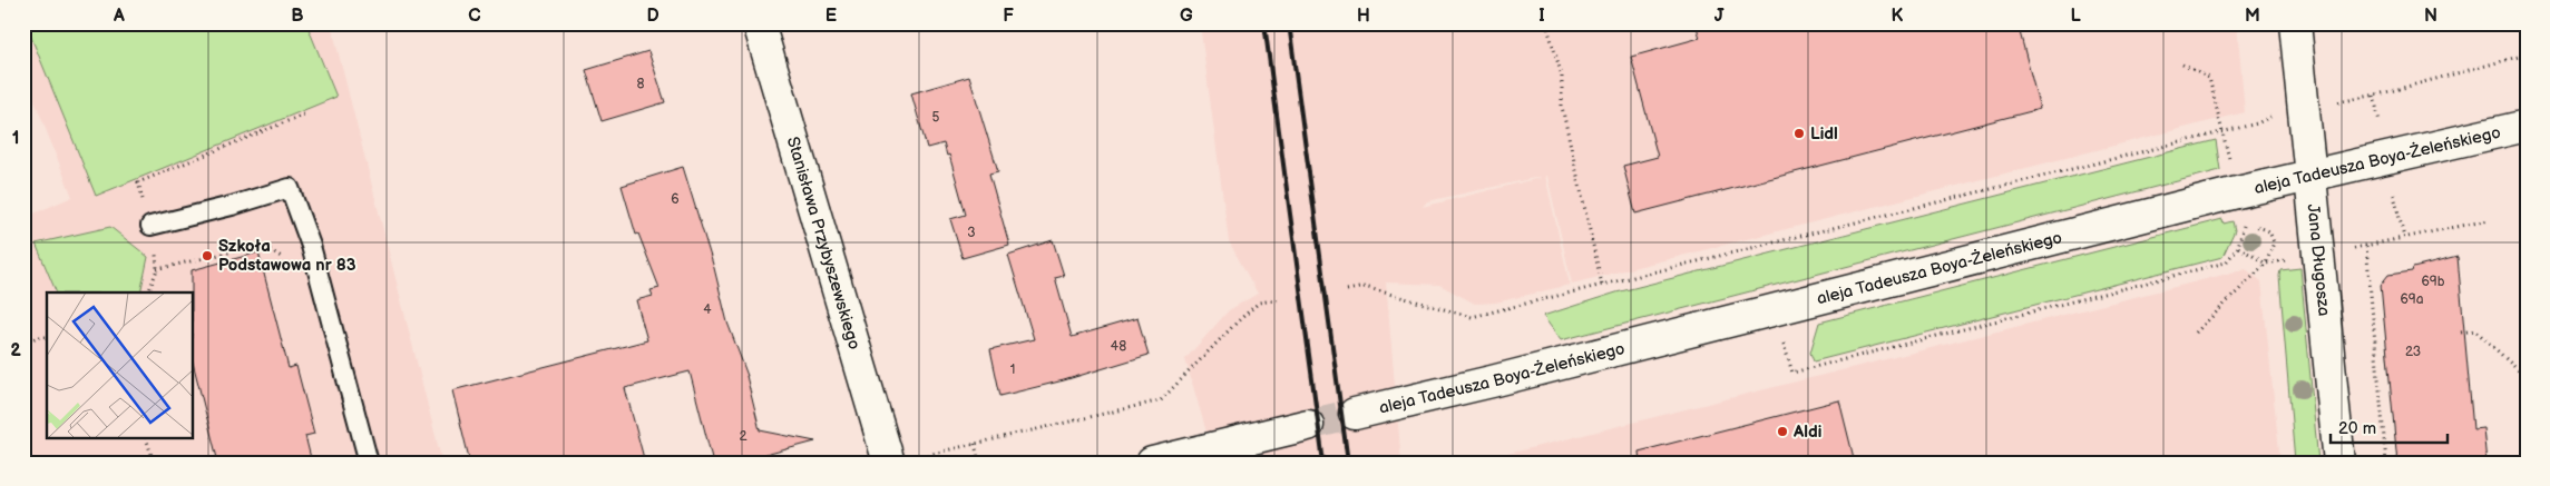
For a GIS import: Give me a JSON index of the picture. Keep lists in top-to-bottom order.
{
  "streets": {
    "street": ["aleja Tadeusza Boya-Żeleńskiego", "Stanisława Przybyszewskiego", "Jana Długosza"]
  },
  "crossings": [
    ["aleja Tadeusza Boya-Żeleńskiego", "Jana Długosza"]
  ],
  "places": ["Lidl", "Szkoła Podstawowa nr 83", "Aldi"],
  "house_numbers": [
    "8",
    "5",
    "6",
    "3",
    "69b",
    "69a",
    "4",
    "48",
    "23",
    "1",
    "2"
  ],
  "scale_bar": "20 m",
  "grid": {
    "columns": [
      "A",
      "B",
      "C",
      "D",
      "E",
      "F",
      "G",
      "H",
      "I",
      "J",
      "K",
      "L",
      "M",
      "N"
    ],
    "rows": ["1", "2"]
  }
}
